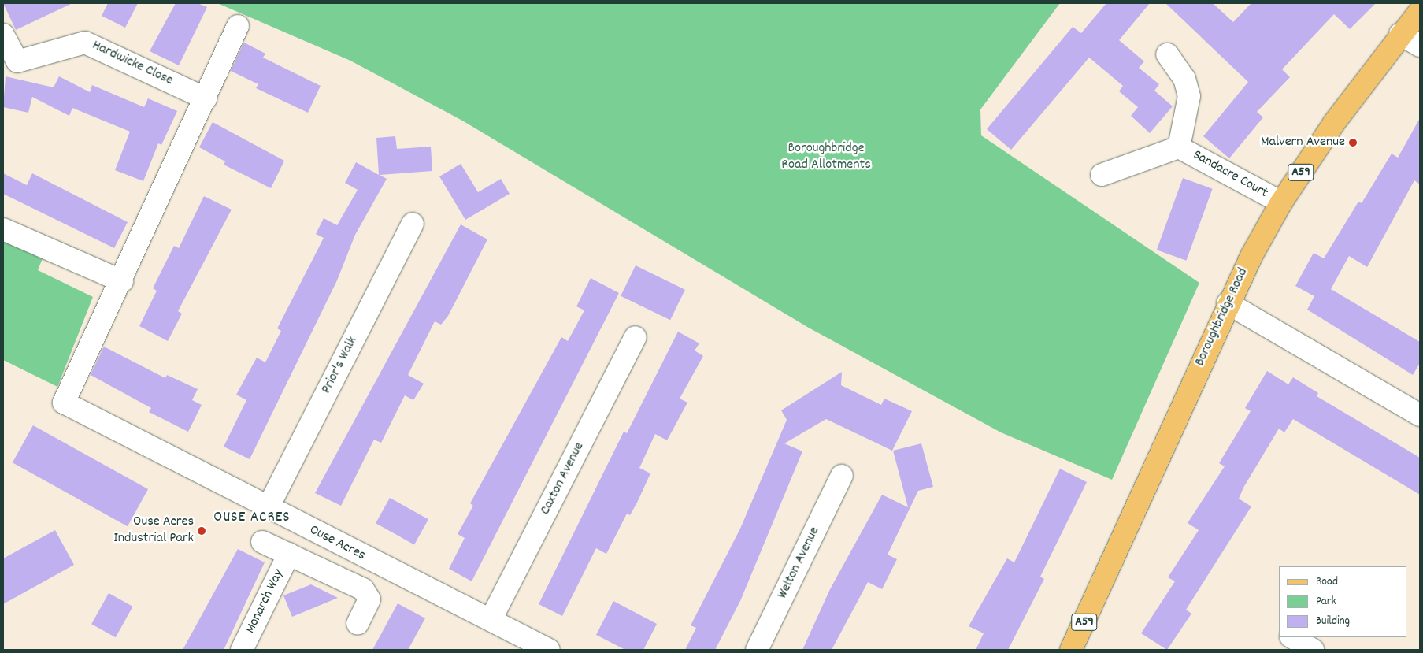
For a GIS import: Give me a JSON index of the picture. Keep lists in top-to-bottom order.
{
  "streets": {
    "main road": ["A59", "Boroughbridge Road"],
    "street": [
      "Hardwicke Close",
      "Sandacre Court",
      "Prior's Walk",
      "Caxton Avenue",
      "Ouse Acres",
      "Welton Avenue",
      "Monarch Way"
    ]
  },
  "crossings": [
    ["Sandacre Court", "Boroughbridge Road"],
    ["Prior's Walk", "Ouse Acres"],
    ["Caxton Avenue", "Ouse Acres"]
  ],
  "districts": ["OUSE ACRES"],
  "parks": ["Boroughbridge Road Allotments"],
  "places": ["Malvern Avenue", "Ouse Acres Industrial Park"],
  "legend": ["Road", "Park", "Building"]
}
